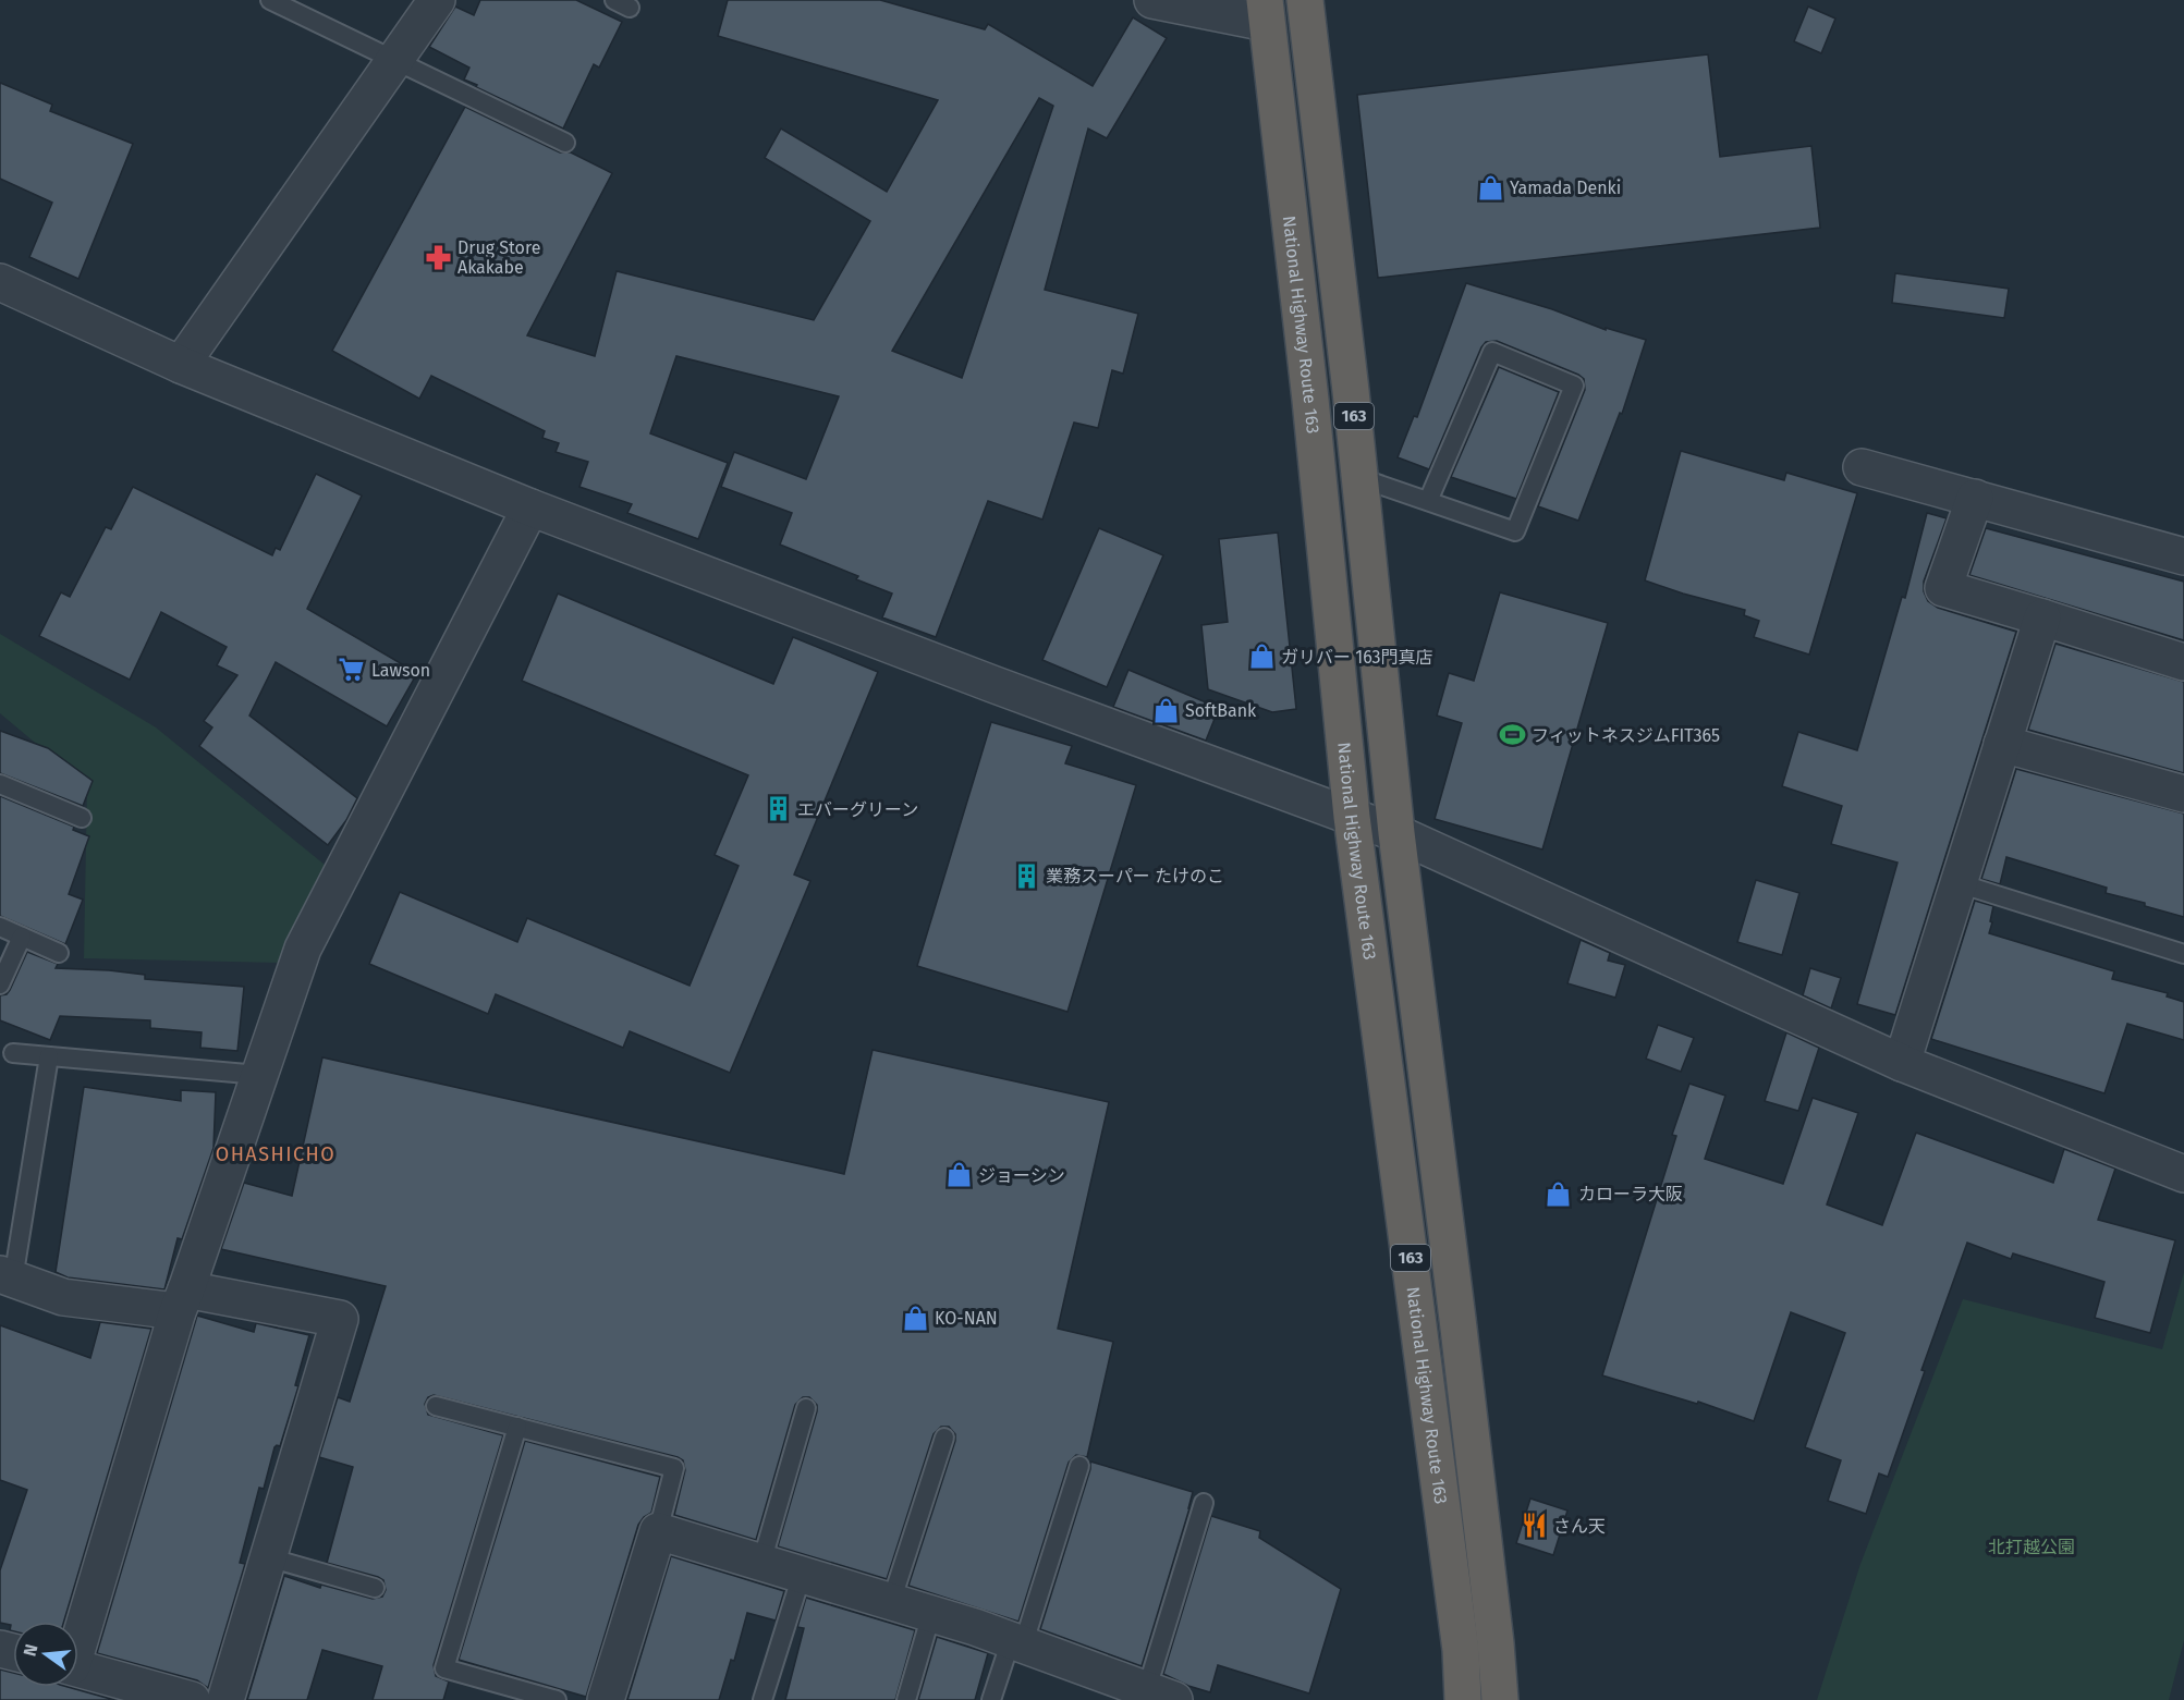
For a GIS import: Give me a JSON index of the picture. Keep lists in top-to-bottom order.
{
  "streets": {
    "highway": ["National Highway Route 163", "163"]
  },
  "districts": ["OHASHICHO"],
  "parks": ["北打越公園"],
  "places": {
    "shop": [
      "Yamada Denki",
      "ガリバー 163門真店",
      "SoftBank",
      "ジョーシン",
      "カローラ大阪",
      "KO-NAN"
    ],
    "pharmacy": ["Drug Store Akakabe"],
    "supermarket": ["Lawson"],
    "sports": ["フィットネスジムFIT365"],
    "building": ["エバーグリーン", "業務スーパー たけのこ"],
    "restaurant": ["さん天"]
  },
  "north": "left"
}
